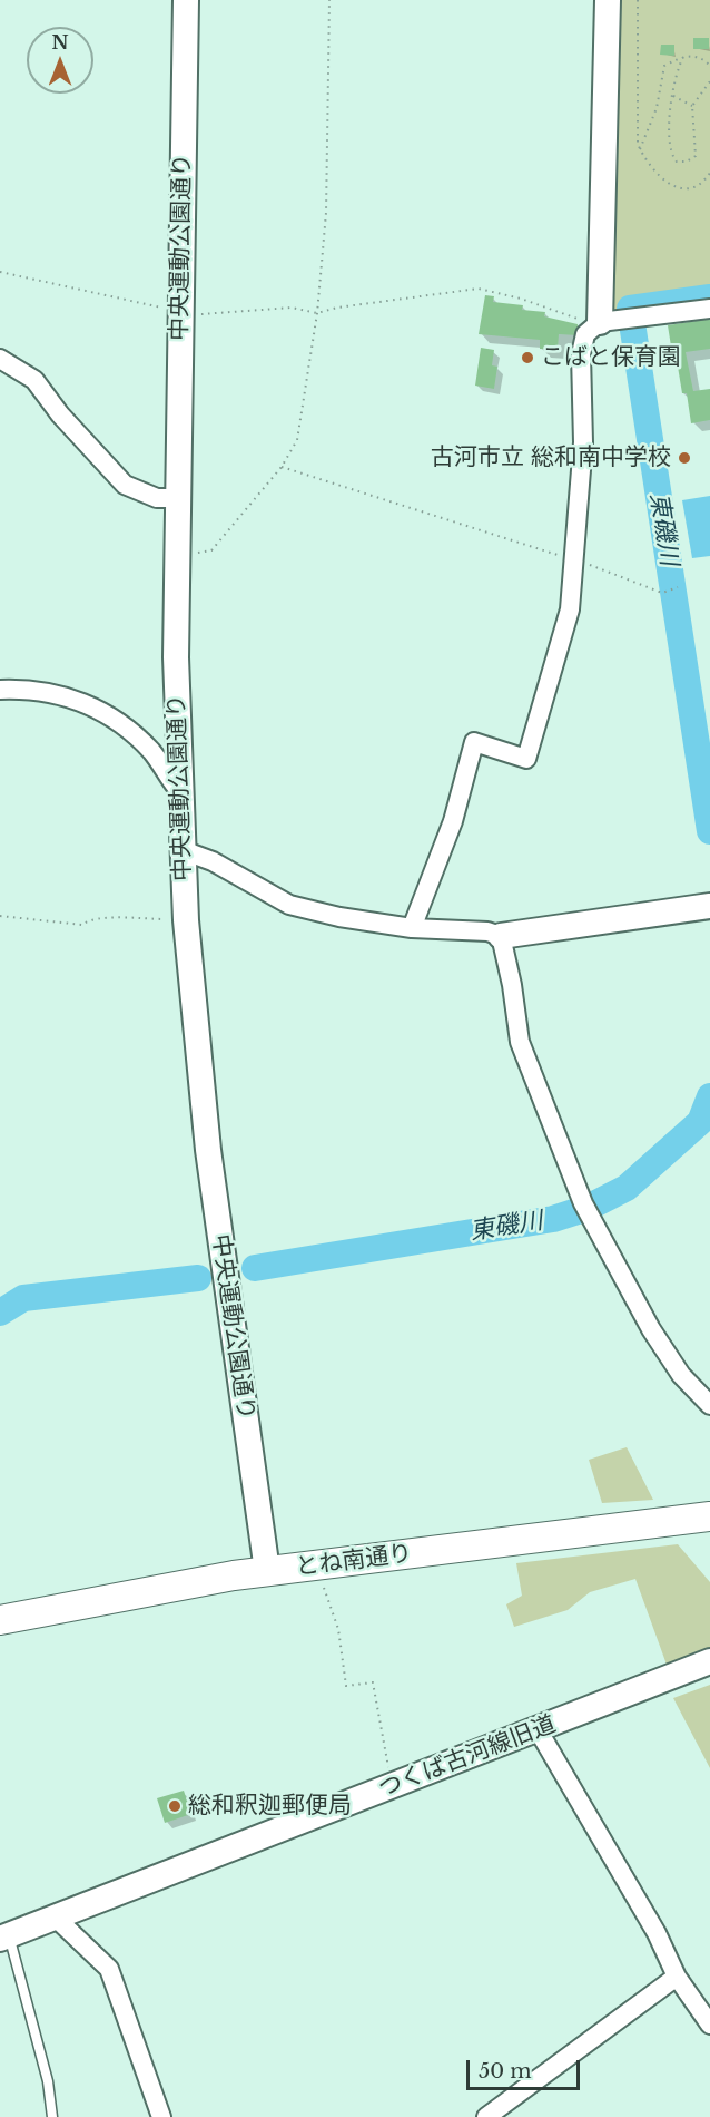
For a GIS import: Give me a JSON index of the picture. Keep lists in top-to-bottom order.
{
  "streets": {
    "main road": ["とね南通り"],
    "street": ["中央運動公園通り", "つくば古河線旧道"]
  },
  "crossings": [
    ["中央運動公園通り", "とね南通り"]
  ],
  "water": ["東磯川"],
  "places": ["こばと保育園", "古河市立 総和南中学校", "総和釈迦郵便局"],
  "scale_bar": "50 m",
  "north": "top"
}
